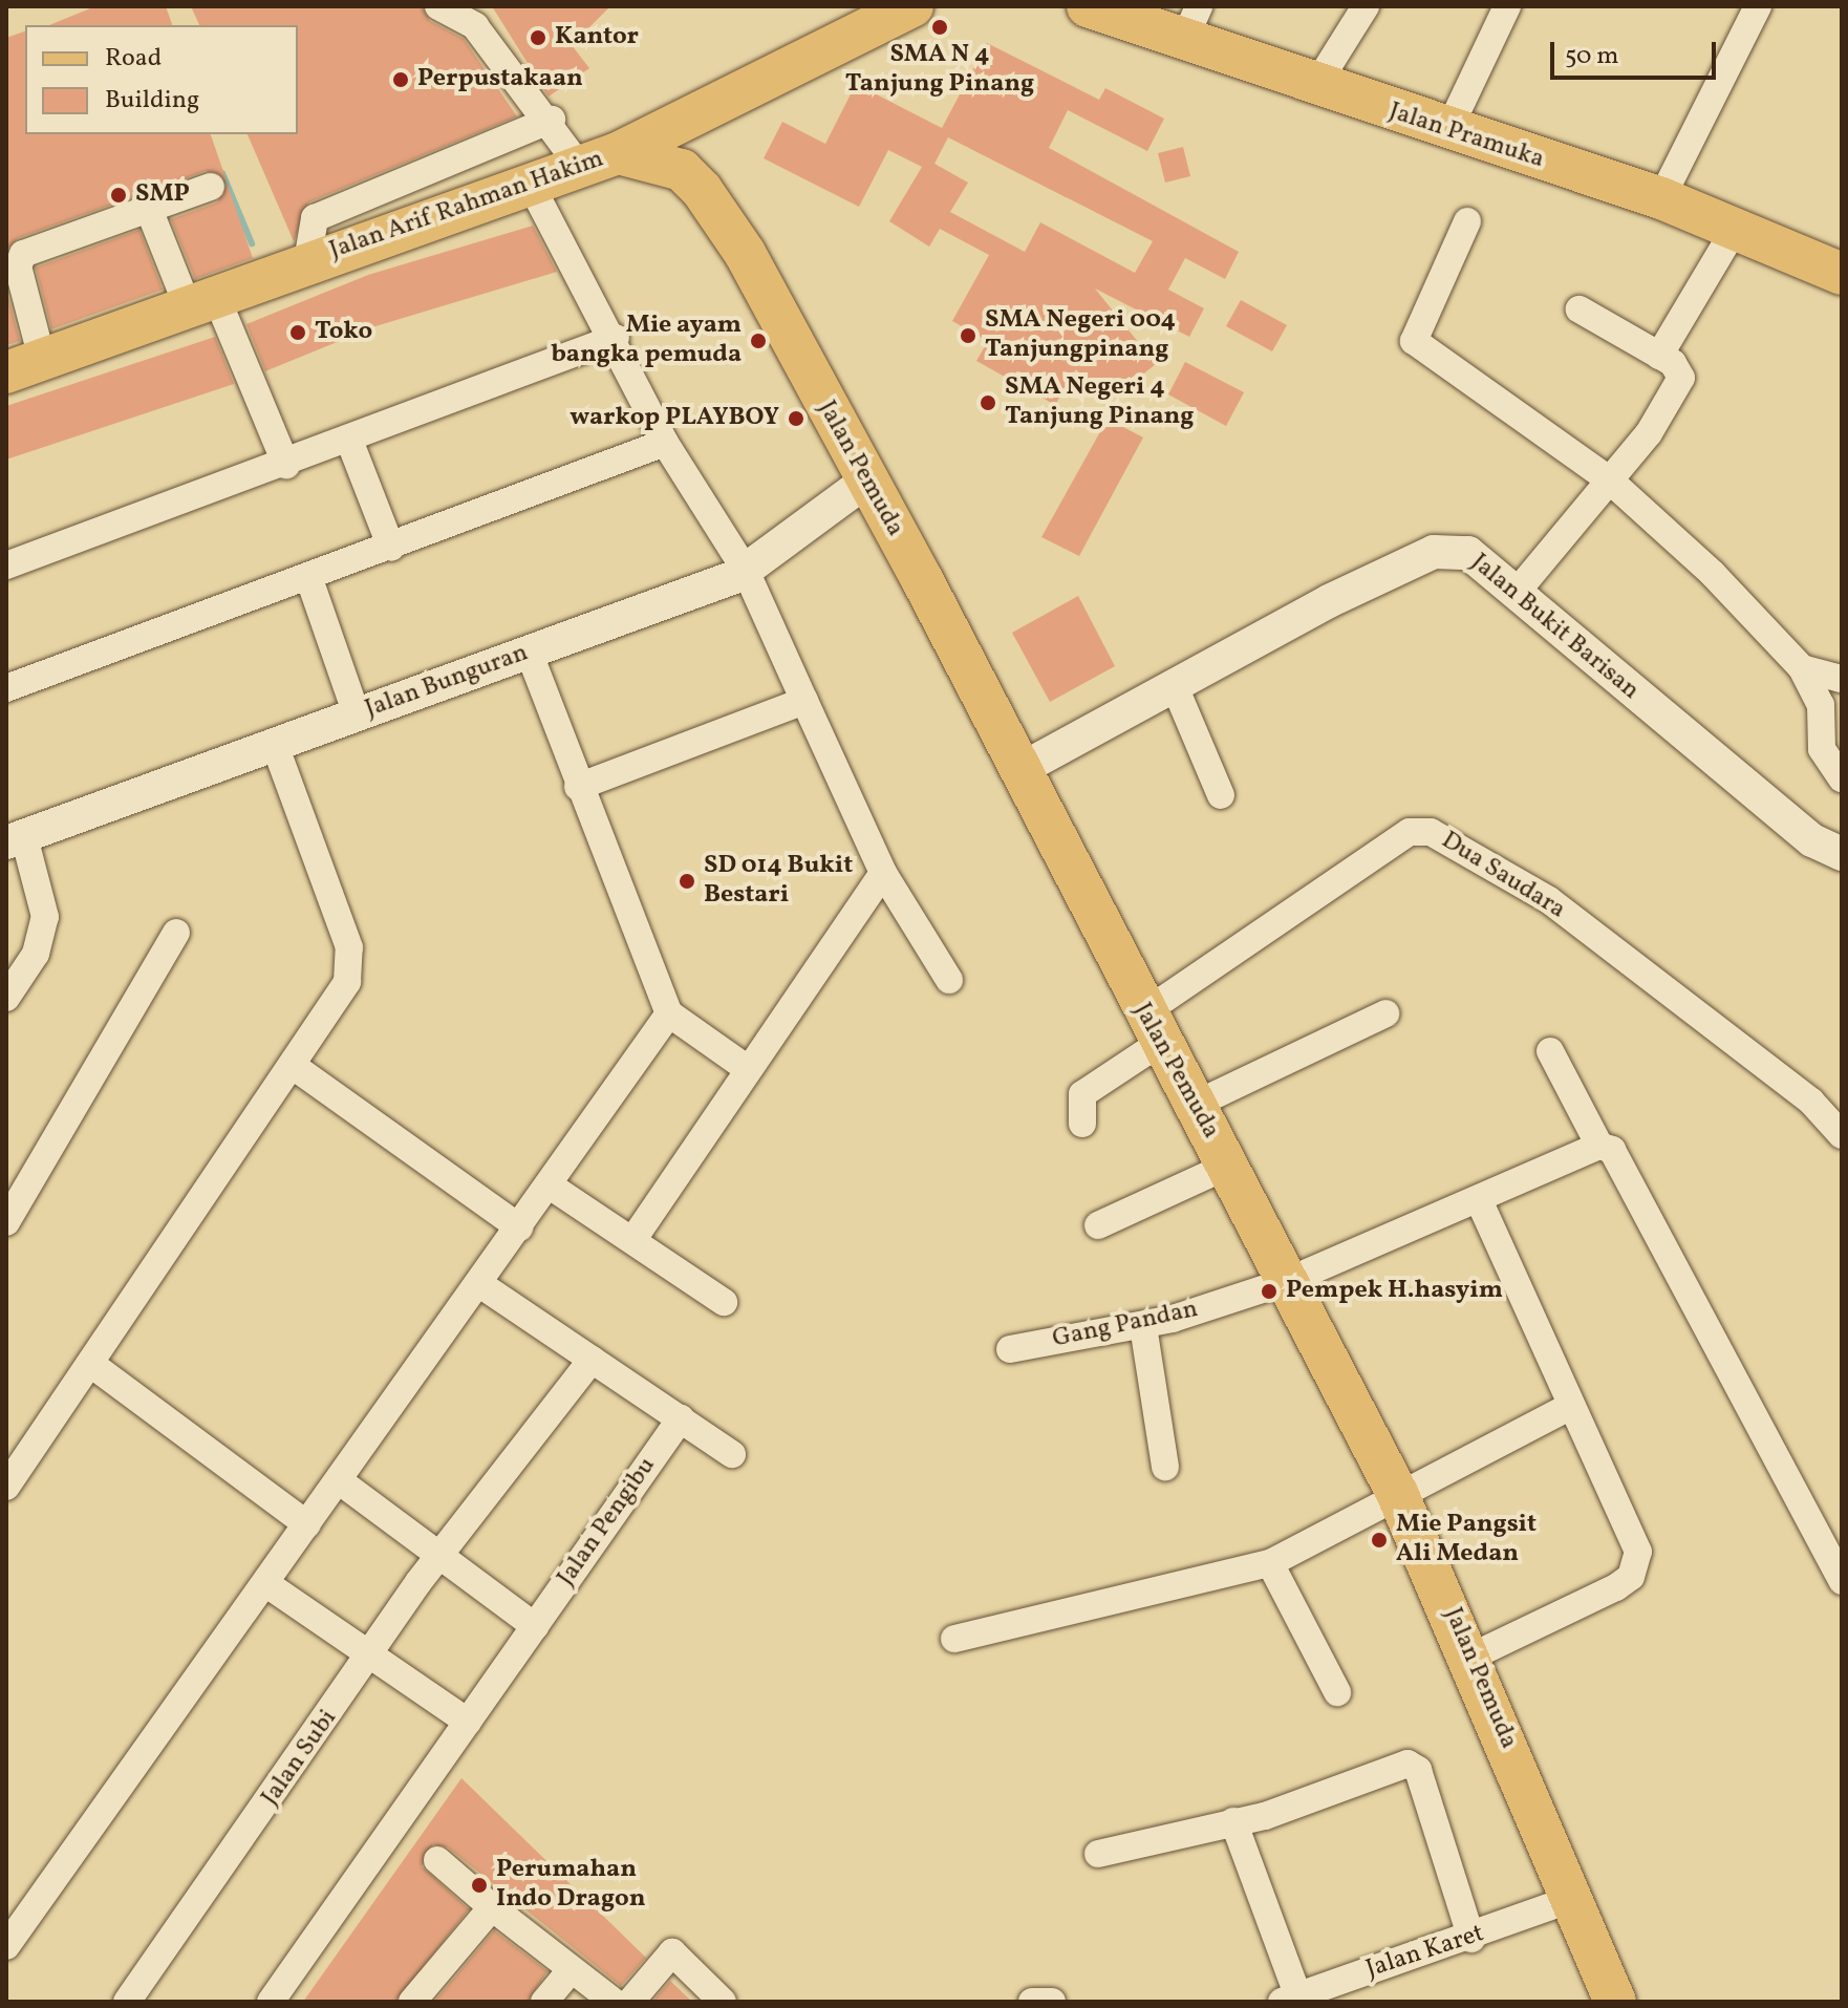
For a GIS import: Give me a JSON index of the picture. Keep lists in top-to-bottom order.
{
  "streets": {
    "main road": ["Jalan Pramuka", "Jalan Arif Rahman Hakim", "Jalan Pemuda"],
    "street": [
      "Jalan Bukit Barisan",
      "Jalan Bunguran",
      "Dua Saudara",
      "Gang Pandan",
      "Jalan Pengibu",
      "Jalan Subi",
      "Jalan Karet"
    ]
  },
  "crossings": [
    ["Jalan Pemuda", "Jalan Bukit Barisan"],
    ["Jalan Pemuda", "Jalan Bunguran"],
    ["Jalan Pemuda", "Dua Saudara"],
    ["Jalan Pemuda", "Gang Pandan"],
    ["Jalan Pemuda", "Jalan Karet"]
  ],
  "places": [
    "SMA N 4 Tanjung Pinang",
    "Kantor",
    "Perpustakaan",
    "SMP",
    "Toko",
    "SMA Negeri 004 Tanjungpinang",
    "Mie ayam bangka pemuda",
    "SMA Negeri 4 Tanjung Pinang",
    "warkop PLAYBOY",
    "SD 014 Bukit Bestari",
    "Pempek H.hasyim",
    "Mie Pangsit Ali Medan",
    "Perumahan Indo Dragon"
  ],
  "legend": ["Road", "Building"],
  "scale_bar": "50 m"
}
